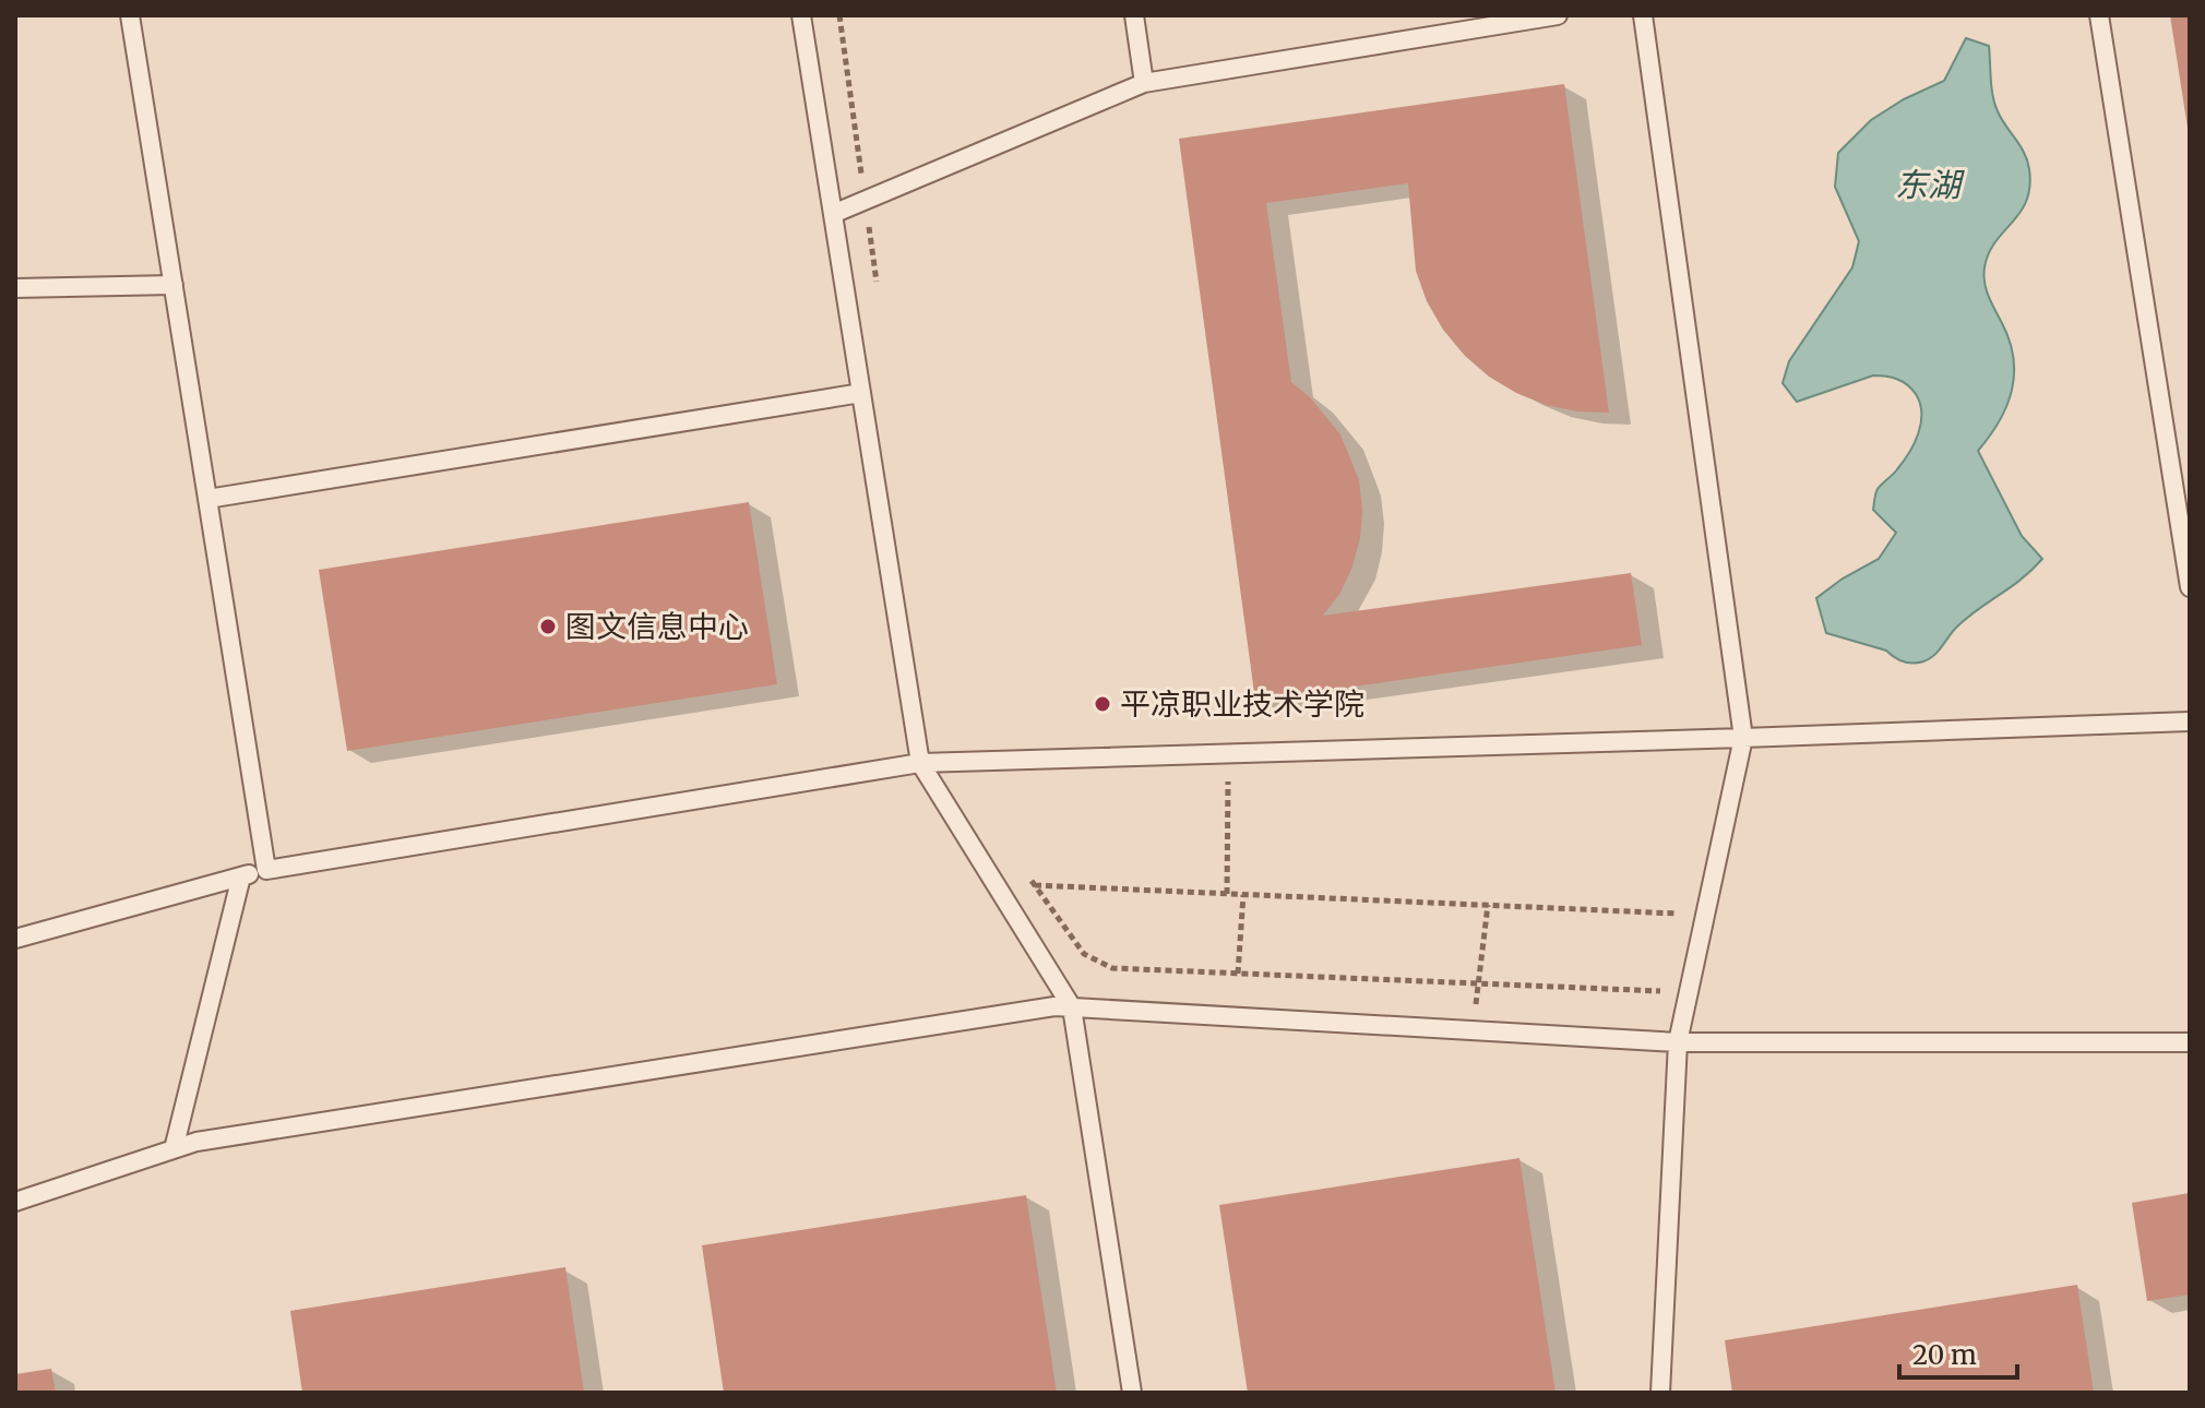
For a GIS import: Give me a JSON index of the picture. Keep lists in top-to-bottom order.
{
  "water": ["东湖"],
  "places": ["图文信息中心", "平凉职业技术学院"],
  "scale_bar": "20 m"
}
